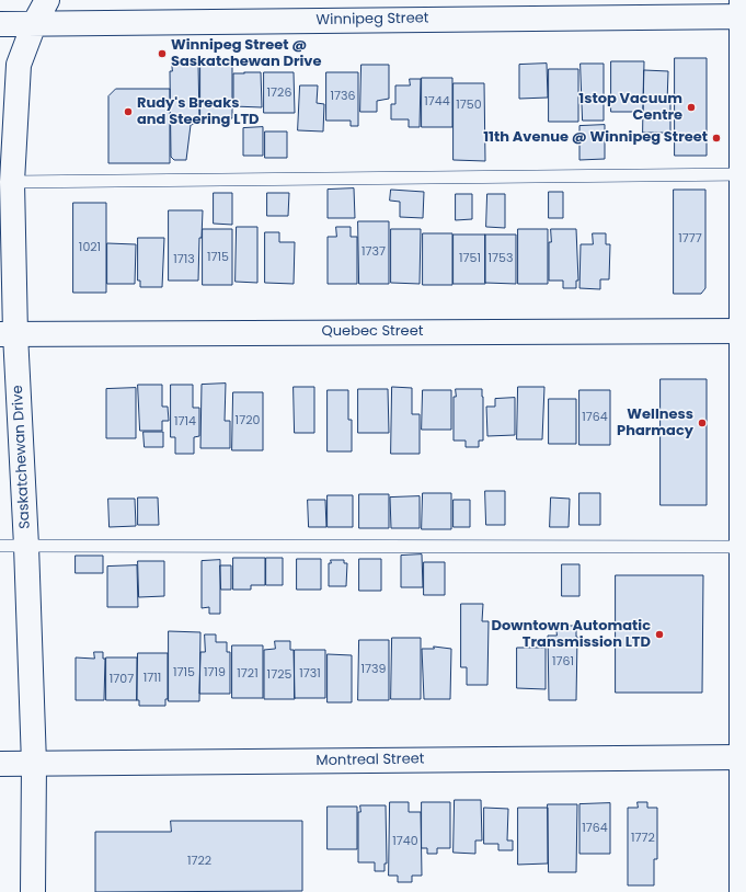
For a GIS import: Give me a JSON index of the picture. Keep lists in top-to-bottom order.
{
  "streets": {
    "street": [
      "Winnipeg Street",
      "Quebec Street",
      "Saskatchewan Drive",
      "Montreal Street"
    ]
  },
  "crossings": [
    ["Winnipeg Street", "Saskatchewan Drive"],
    ["Quebec Street", "Saskatchewan Drive"],
    ["Saskatchewan Drive", "Montreal Street"]
  ],
  "places": [
    "Winnipeg Street @ Saskatchewan Drive",
    "1stop Vacuum Centre",
    "Rudy's Breaks and Steering LTD",
    "11th Avenue @ Winnipeg Street",
    "Wellness Pharmacy",
    "Downtown Automatic Transmission LTD"
  ],
  "house_numbers": [
    "1726",
    "1736",
    "1744",
    "1750",
    "1777",
    "1021",
    "1737",
    "1715",
    "1751",
    "1753",
    "1713",
    "1764",
    "1720",
    "1714",
    "1761",
    "1739",
    "1715",
    "1719",
    "1721",
    "1731",
    "1725",
    "1711",
    "1707",
    "1764",
    "1772",
    "1740",
    "1722"
  ]
}
